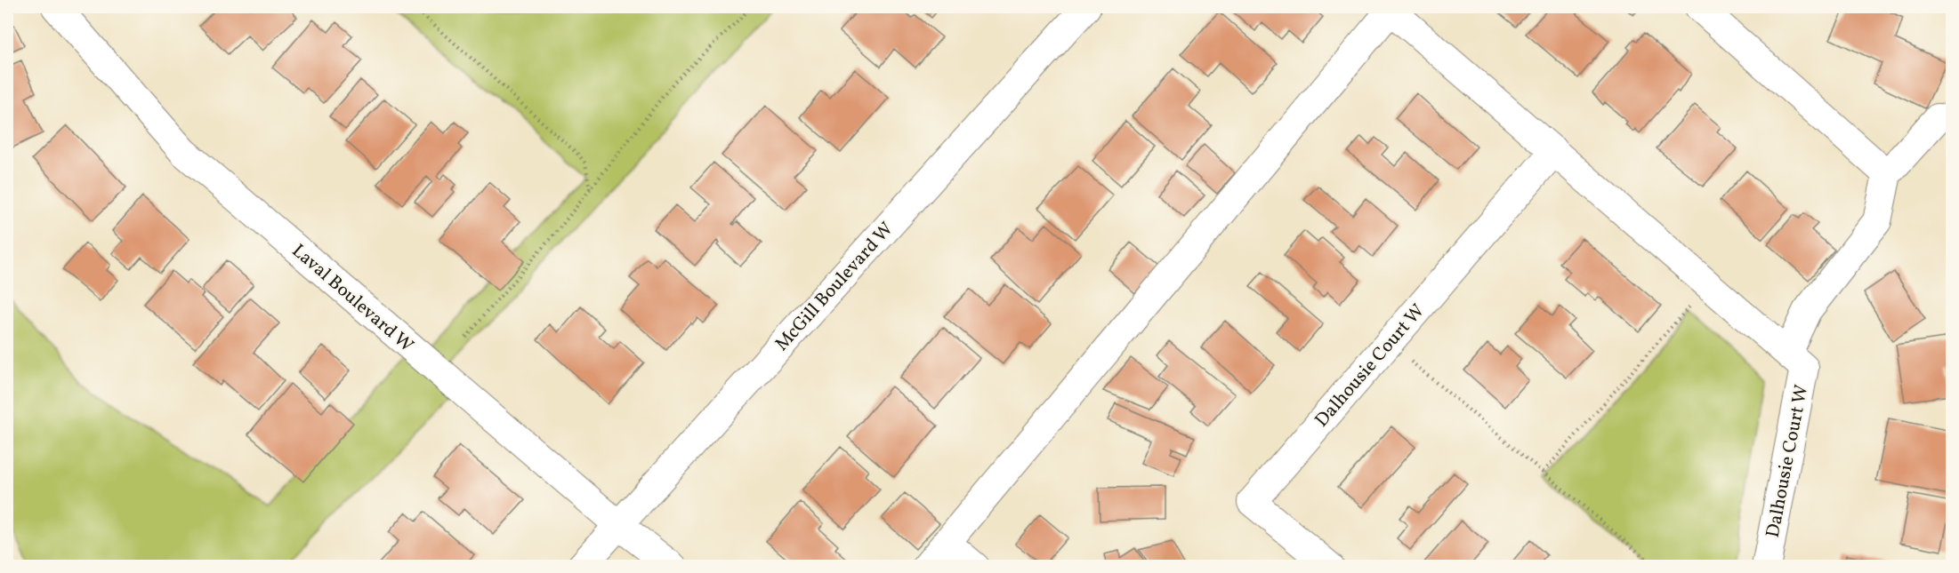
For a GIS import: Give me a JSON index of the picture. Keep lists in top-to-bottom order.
{
  "streets": {
    "street": ["McGill Boulevard W", "Laval Boulevard W", "Dalhousie Court W"]
  },
  "crossings": [
    ["McGill Boulevard W", "Laval Boulevard W"]
  ]
}
